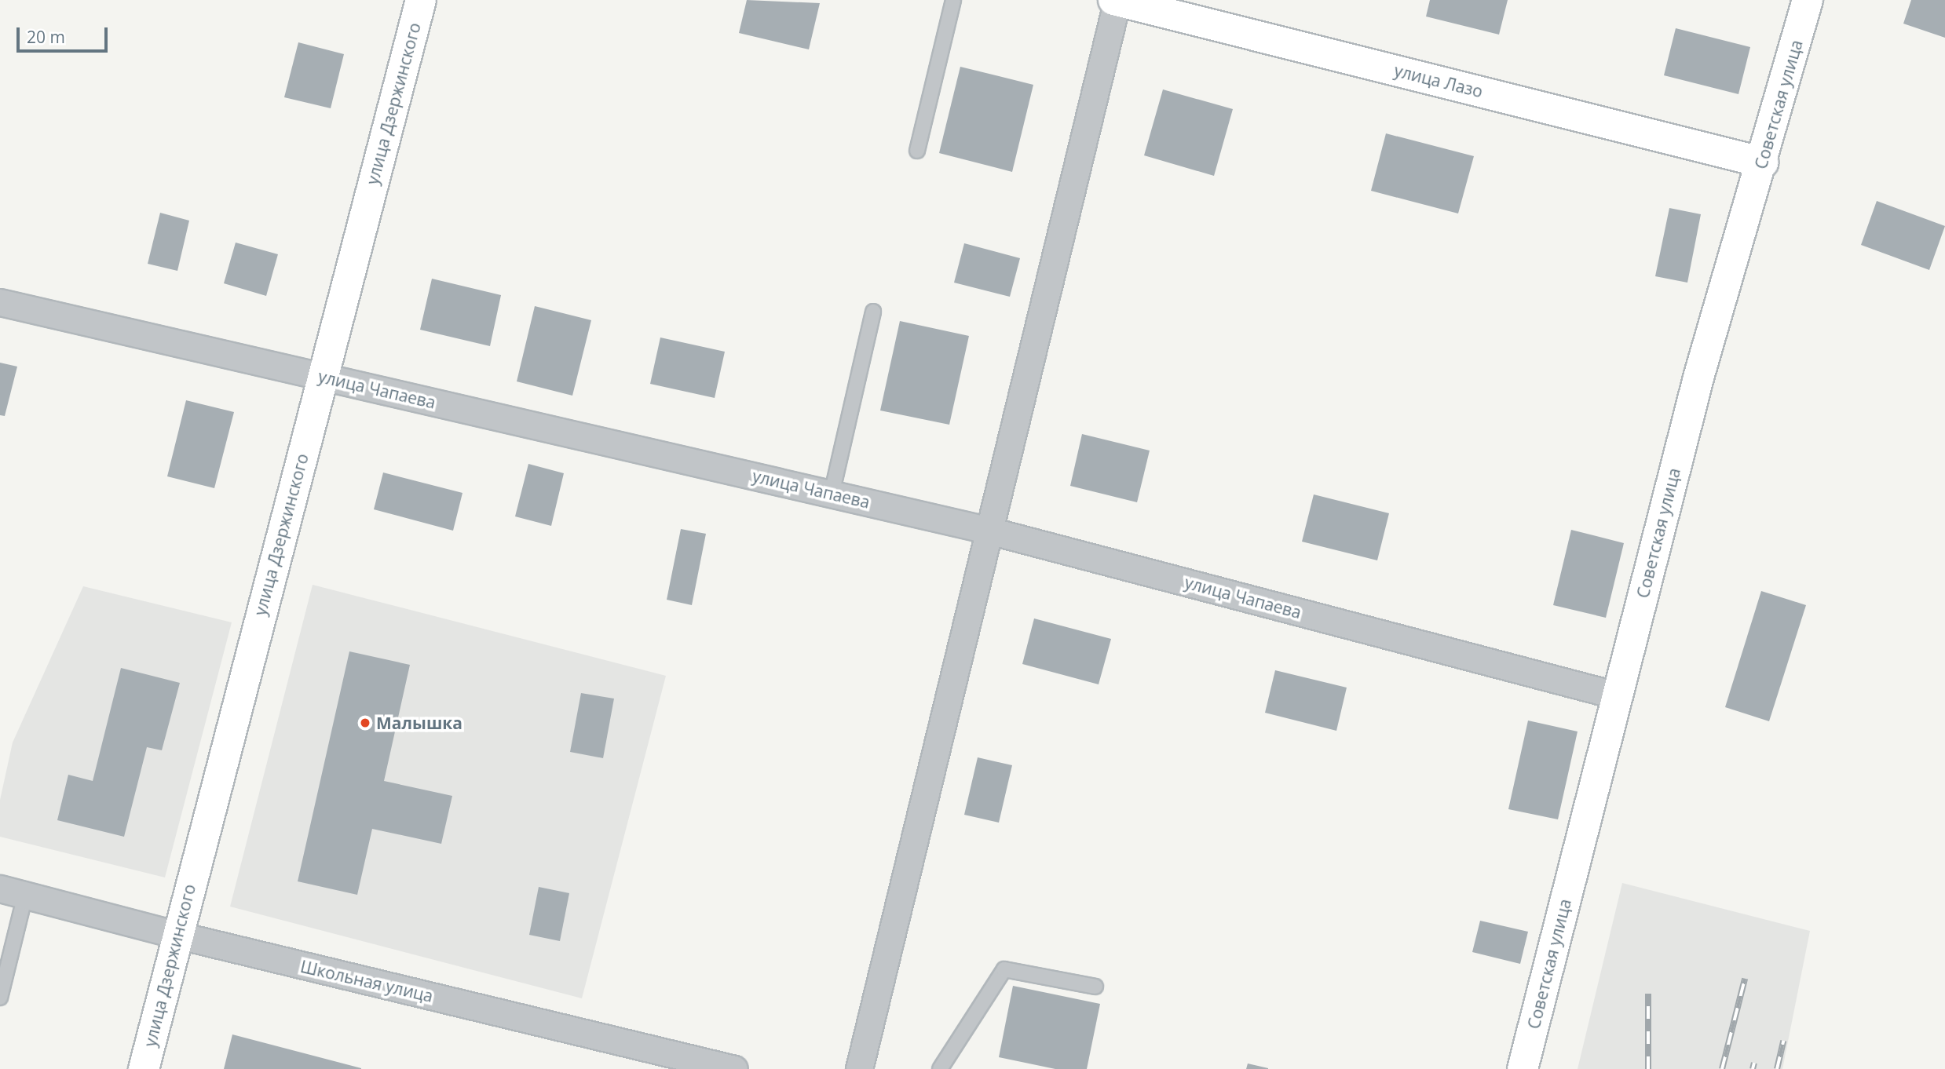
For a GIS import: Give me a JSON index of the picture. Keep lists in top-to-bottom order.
{
  "streets": {
    "street": [
      "улица Лазо",
      "улица Дзержинского",
      "Советская улица",
      "улица Чапаева",
      "Школьная улица"
    ]
  },
  "crossings": [
    ["улица Лазо", "Советская улица"],
    ["улица Дзержинского", "улица Чапаева"],
    ["улица Дзержинского", "Школьная улица"],
    ["Советская улица", "улица Чапаева"]
  ],
  "places": ["Малышка"],
  "scale_bar": "20 m"
}
